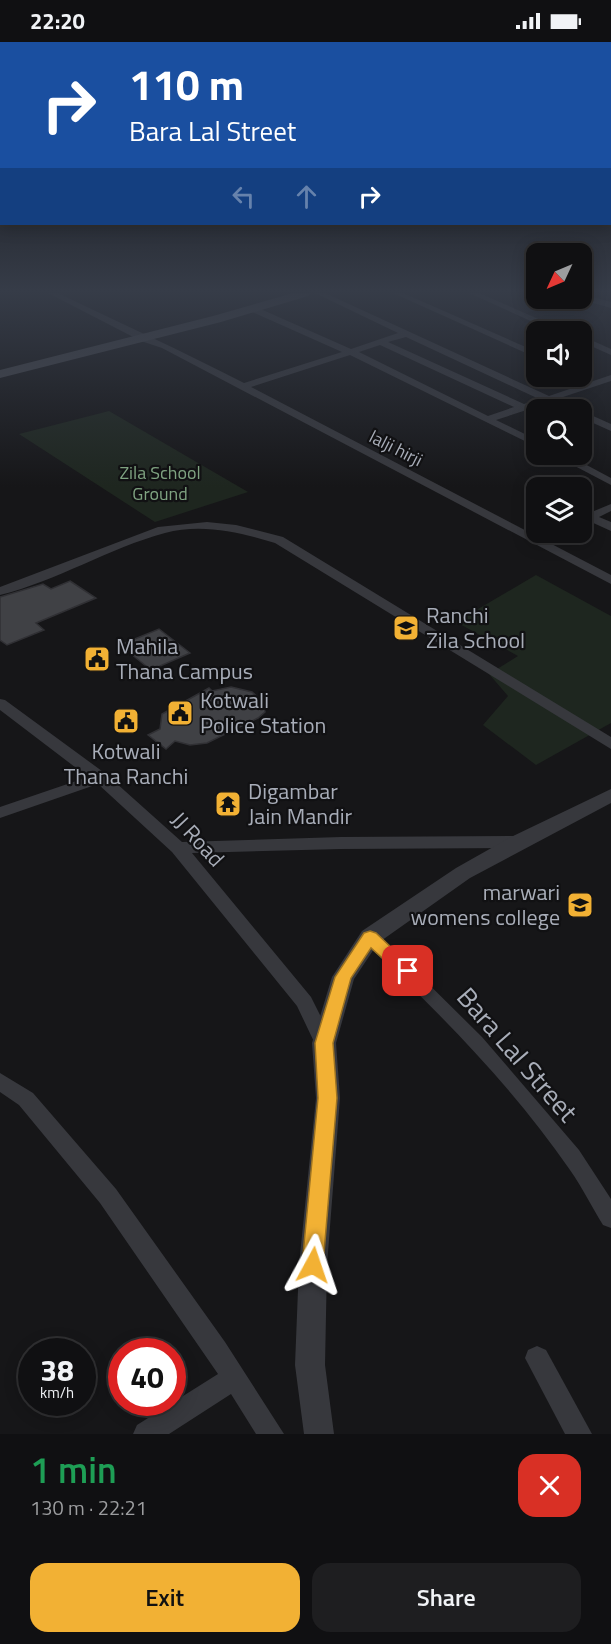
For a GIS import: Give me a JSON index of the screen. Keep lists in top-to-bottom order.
{
  "streets": {
    "street": ["lalji hirji", "JJ Road", "Bara Lal Street"]
  },
  "parks": ["Zila School Ground"],
  "places": {
    "school or university": ["Ranchi Zila School", "marwari womens college"],
    "public building": ["Mahila Thana Campus", "Kotwali Police Station", "Kotwali Thana Ranchi"],
    "temple": ["Digambar Jain Mandir"]
  },
  "north": "bottom left",
  "page": {
    "status": "22:20",
    "turn": ["110 m", "Bara Lal Street"],
    "speed": "38 km/h",
    "limit": "40",
    "heading": ["1 min", "130 m · 22:21"],
    "buttons": ["Exit", "Share"]
  }
}
